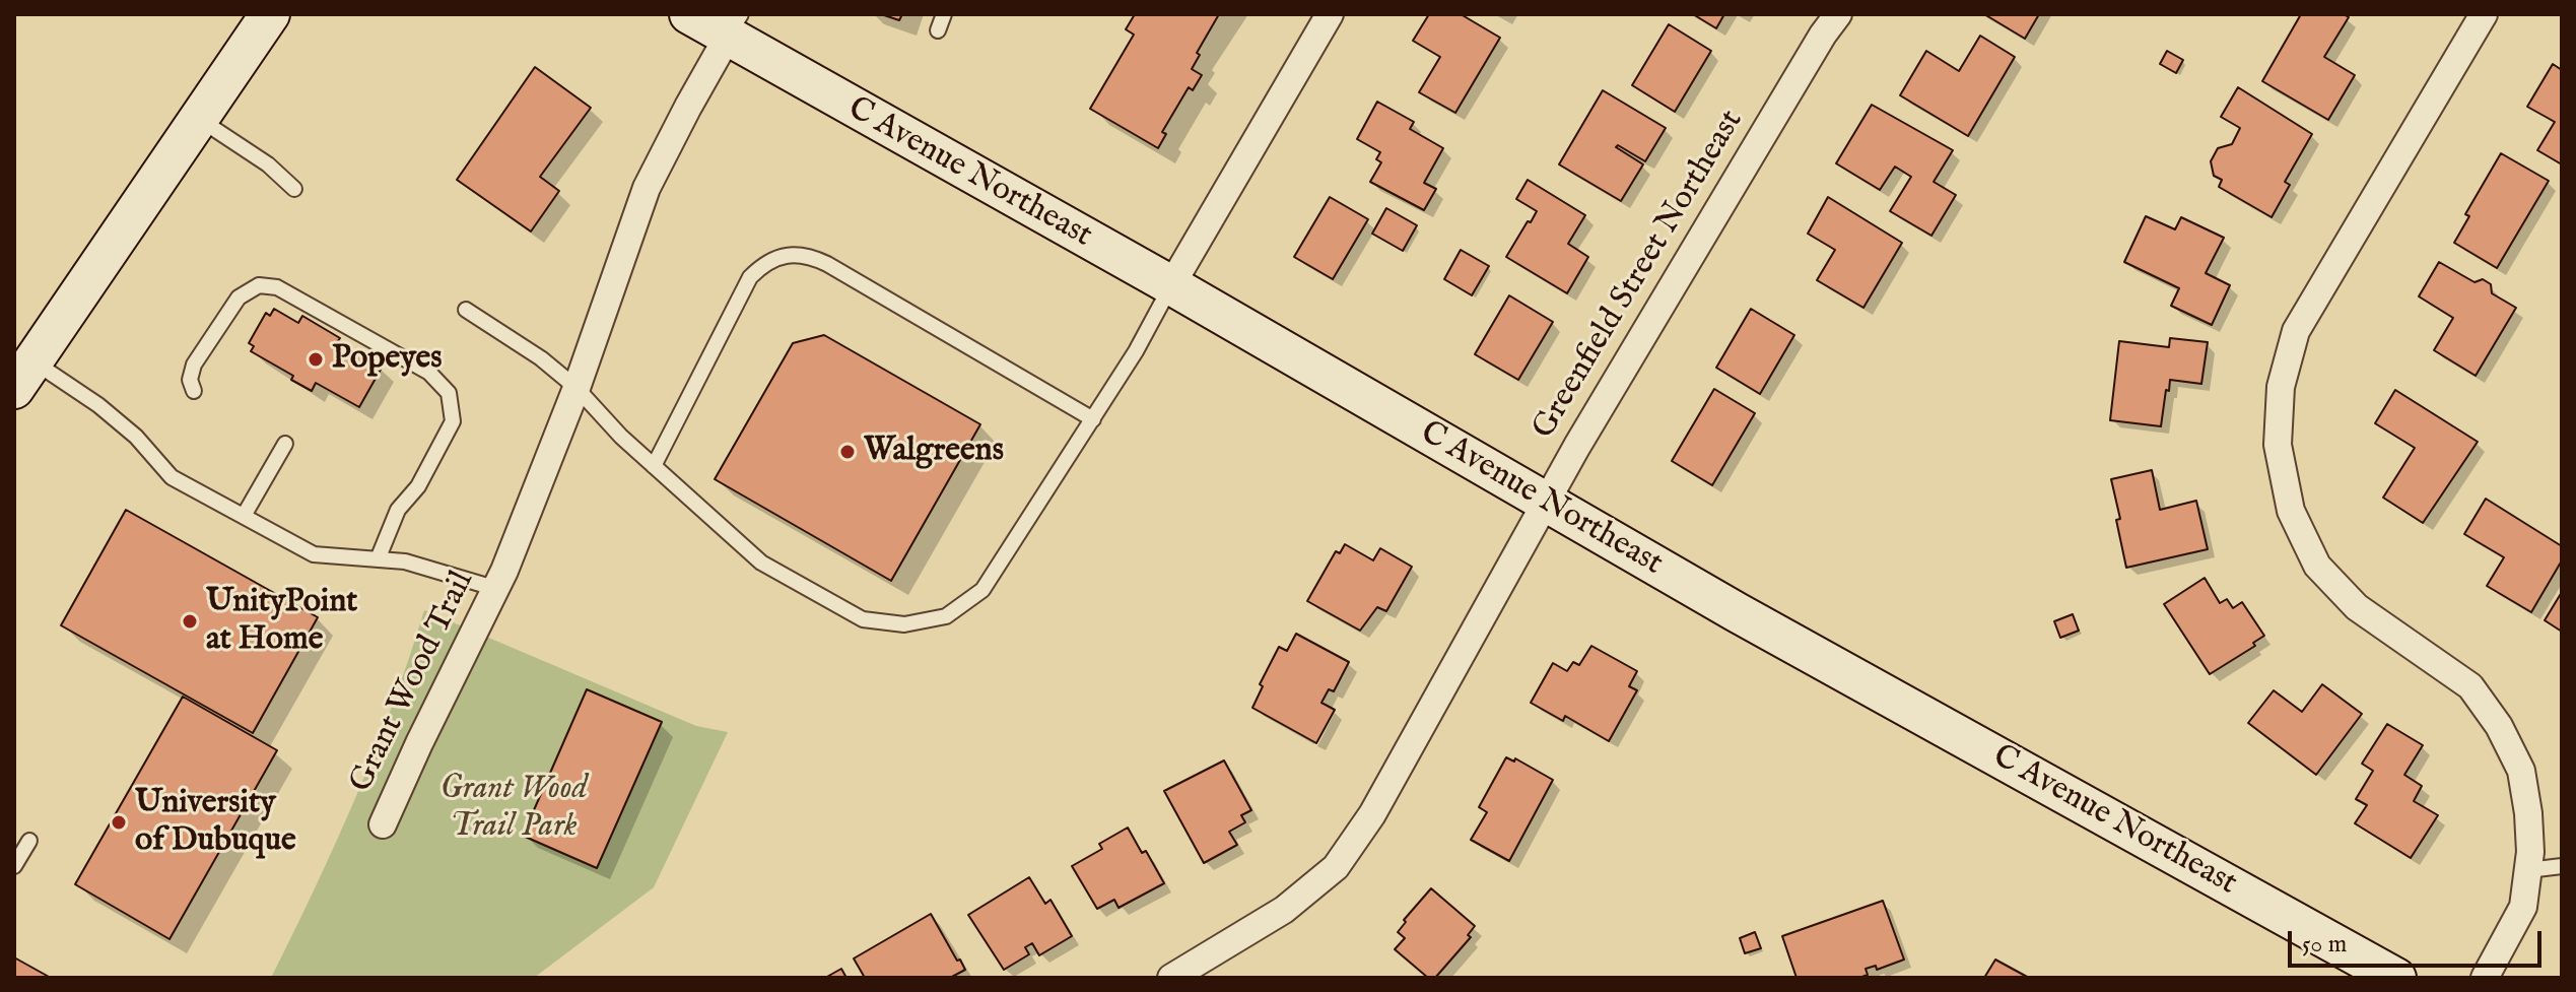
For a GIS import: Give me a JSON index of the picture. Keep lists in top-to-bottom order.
{
  "streets": {
    "main road": ["C Avenue Northeast"],
    "street": ["Greenfield Street Northeast", "Grant Wood Trail"]
  },
  "crossings": [
    ["C Avenue Northeast", "Greenfield Street Northeast"],
    ["C Avenue Northeast", "Grant Wood Trail"]
  ],
  "parks": ["Grant Wood Trail Park"],
  "places": [
    "Popeyes",
    "Walgreens",
    "UnityPoint at Home",
    "University of Dubuque"
  ],
  "scale_bar": "50 m"
}
